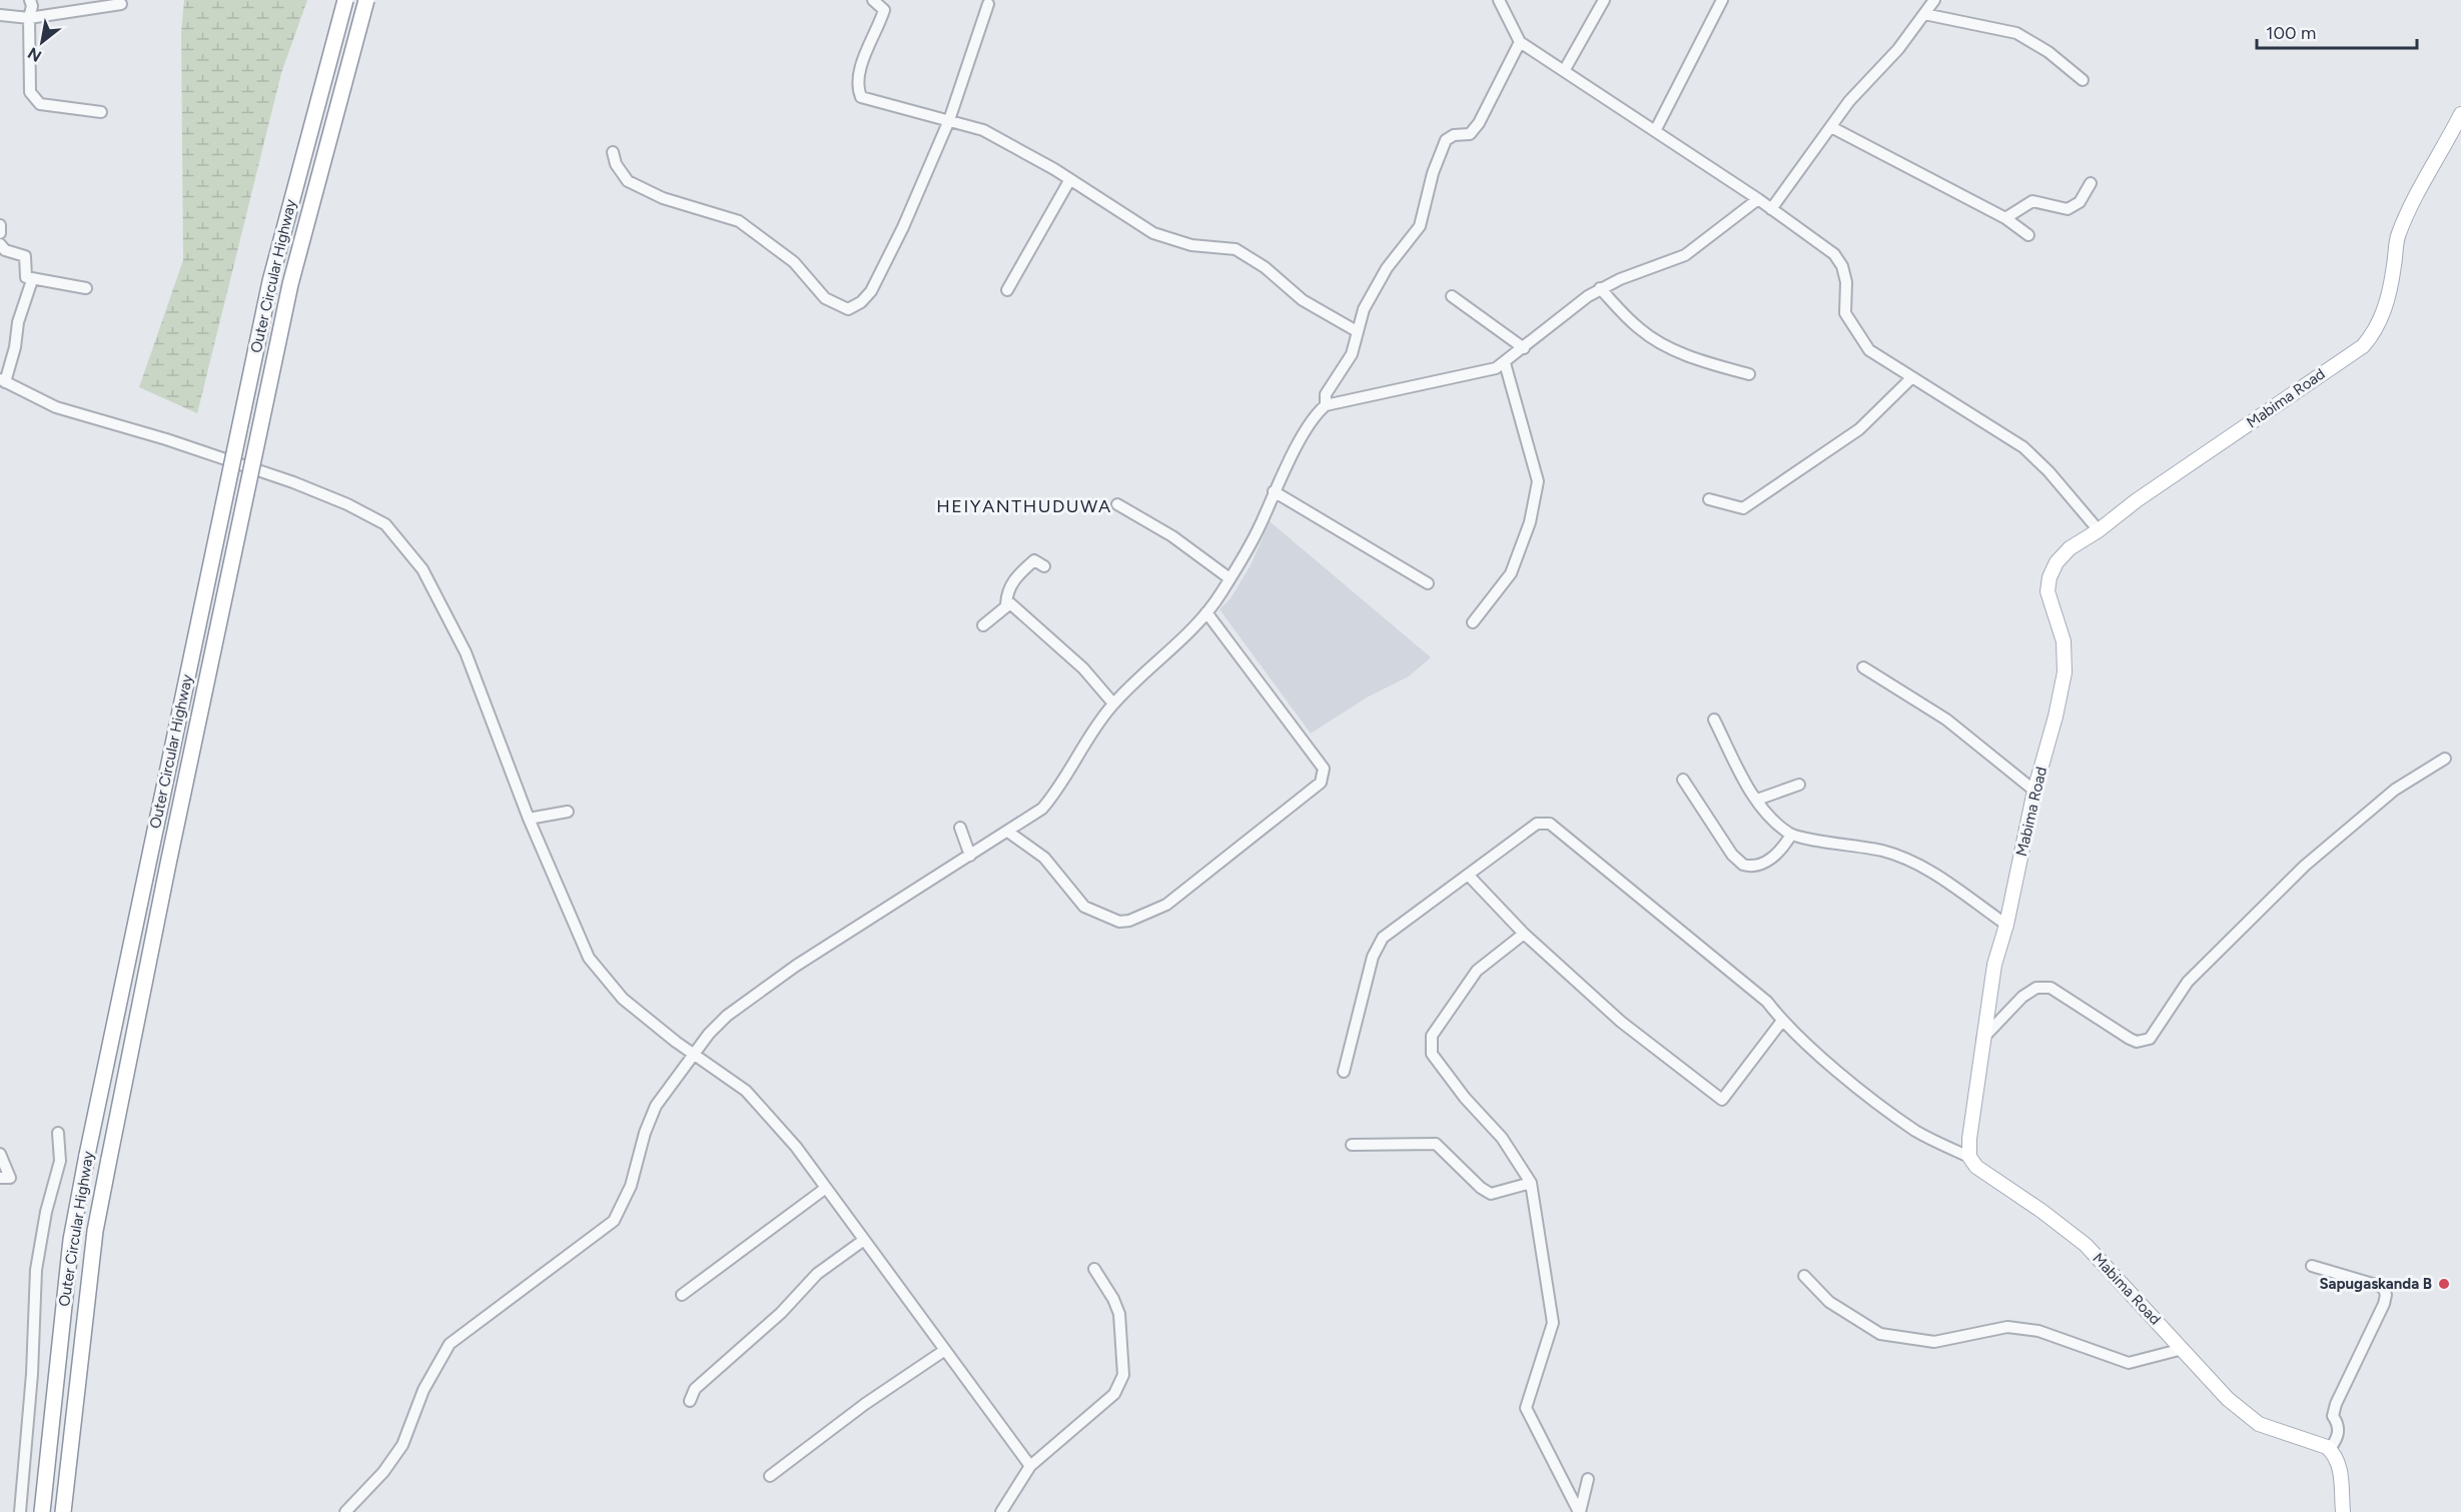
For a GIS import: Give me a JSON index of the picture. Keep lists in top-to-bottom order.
{
  "streets": {
    "highway": ["Outer Circular Highway"],
    "main road": ["Mabima Road"]
  },
  "districts": ["HEIYANTHUDUWA"],
  "places": ["Sapugaskanda B"],
  "scale_bar": "100 m",
  "north": "bottom left"
}
